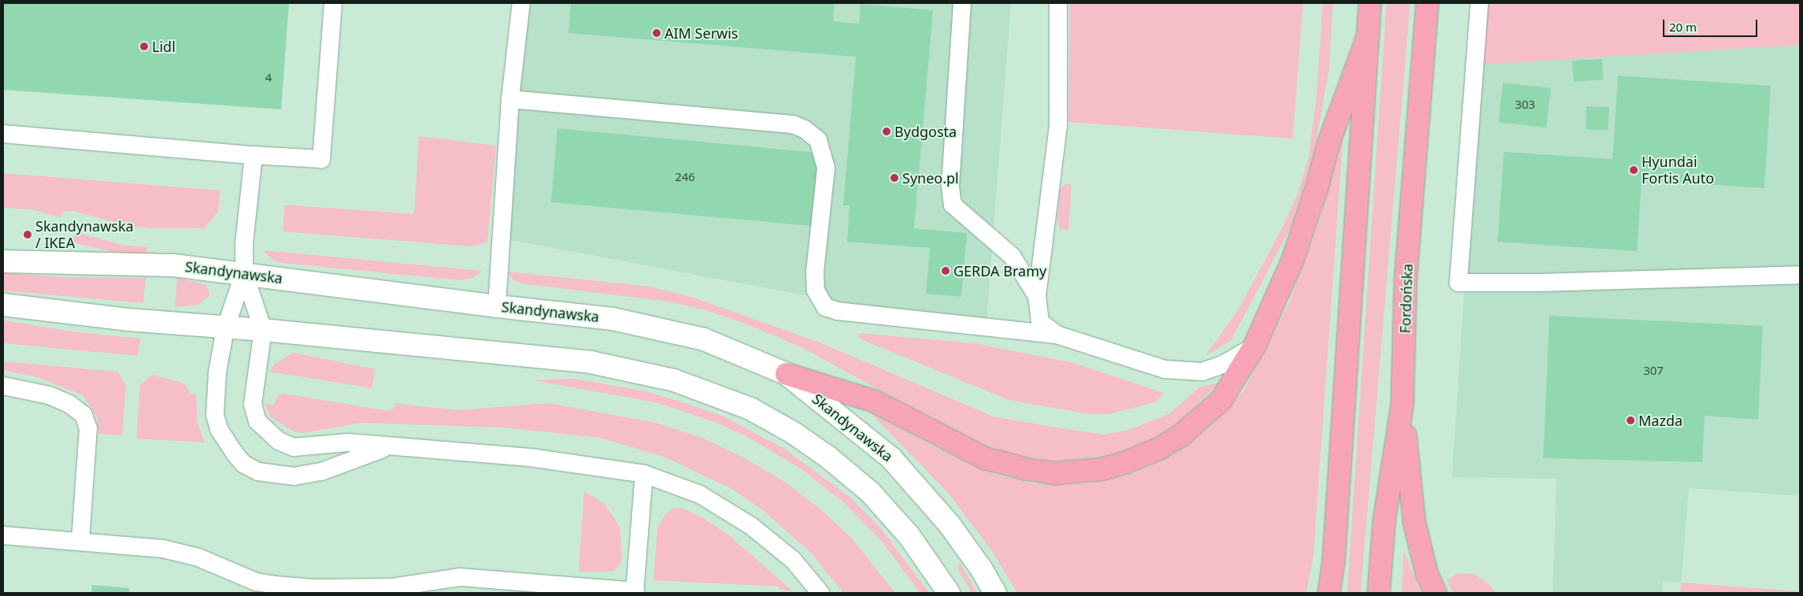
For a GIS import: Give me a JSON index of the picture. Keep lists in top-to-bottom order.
{
  "streets": {
    "main road": ["Fordońska"],
    "street": ["Skandynawska"]
  },
  "places": [
    "AIM Serwis",
    "Lidl",
    "Bydgosta",
    "Hyundai Fortis Auto",
    "Syneo.pl",
    "Skandynawska / IKEA",
    "GERDA Bramy",
    "Mazda"
  ],
  "house_numbers": [
    "4",
    "303",
    "246",
    "307"
  ],
  "scale_bar": "20 m"
}
